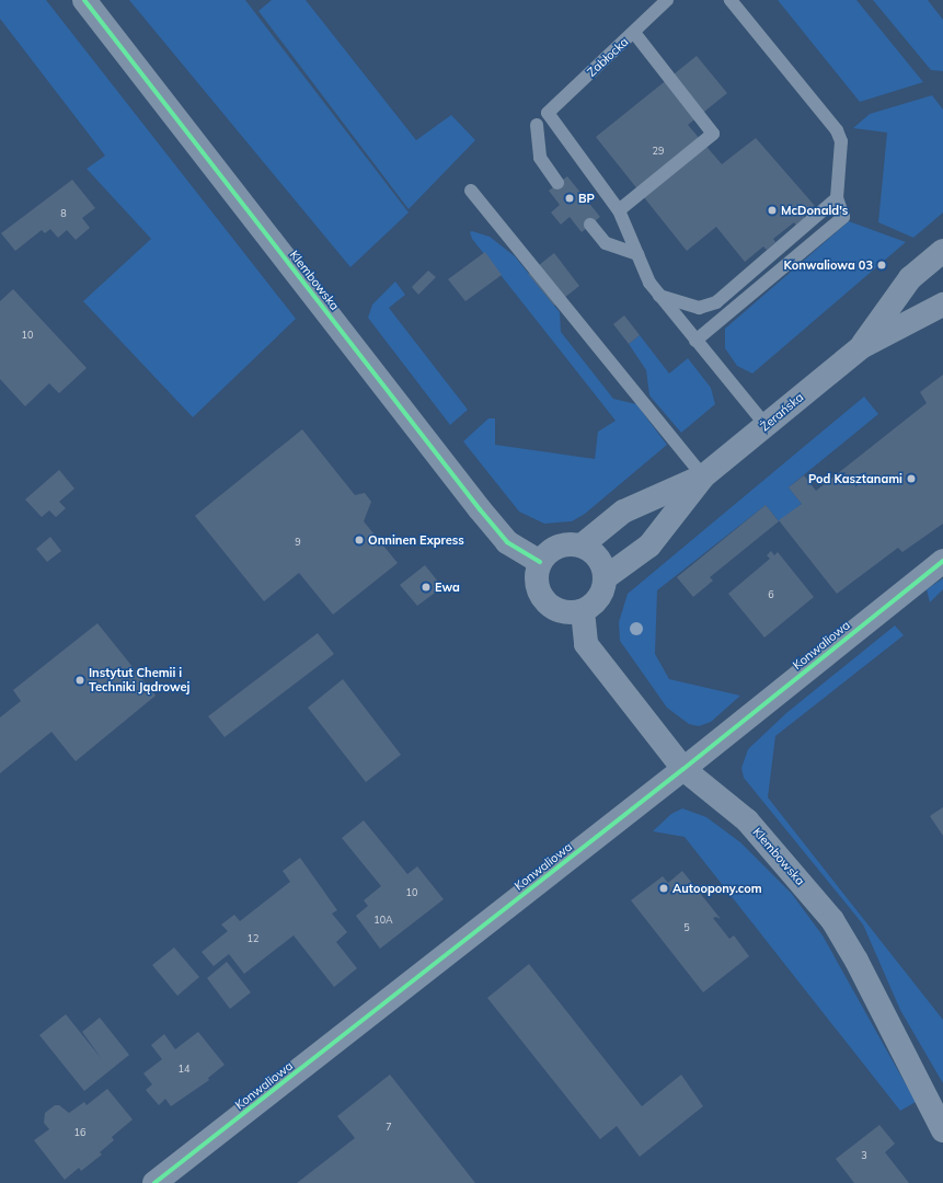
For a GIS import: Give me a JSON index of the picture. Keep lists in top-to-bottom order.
{
  "streets": {
    "street": ["Klembowska", "Żerańska", "Konwaliowa"],
    "lane": ["Zabłocka"]
  },
  "crossings": [
    ["Klembowska", "Żerańska"],
    ["Klembowska", "Konwaliowa"]
  ],
  "places": [
    "BP",
    "McDonald's",
    "Konwaliowa 03",
    "Pod Kasztanami",
    "Onninen Express",
    "Ewa",
    "Instytut Chemii i Techniki Jądrowej",
    "Autoopony.com"
  ],
  "house_numbers": [
    "29",
    "8",
    "10",
    "9",
    "6",
    "10",
    "10A",
    "5",
    "12",
    "14",
    "7",
    "16",
    "3"
  ]
}
